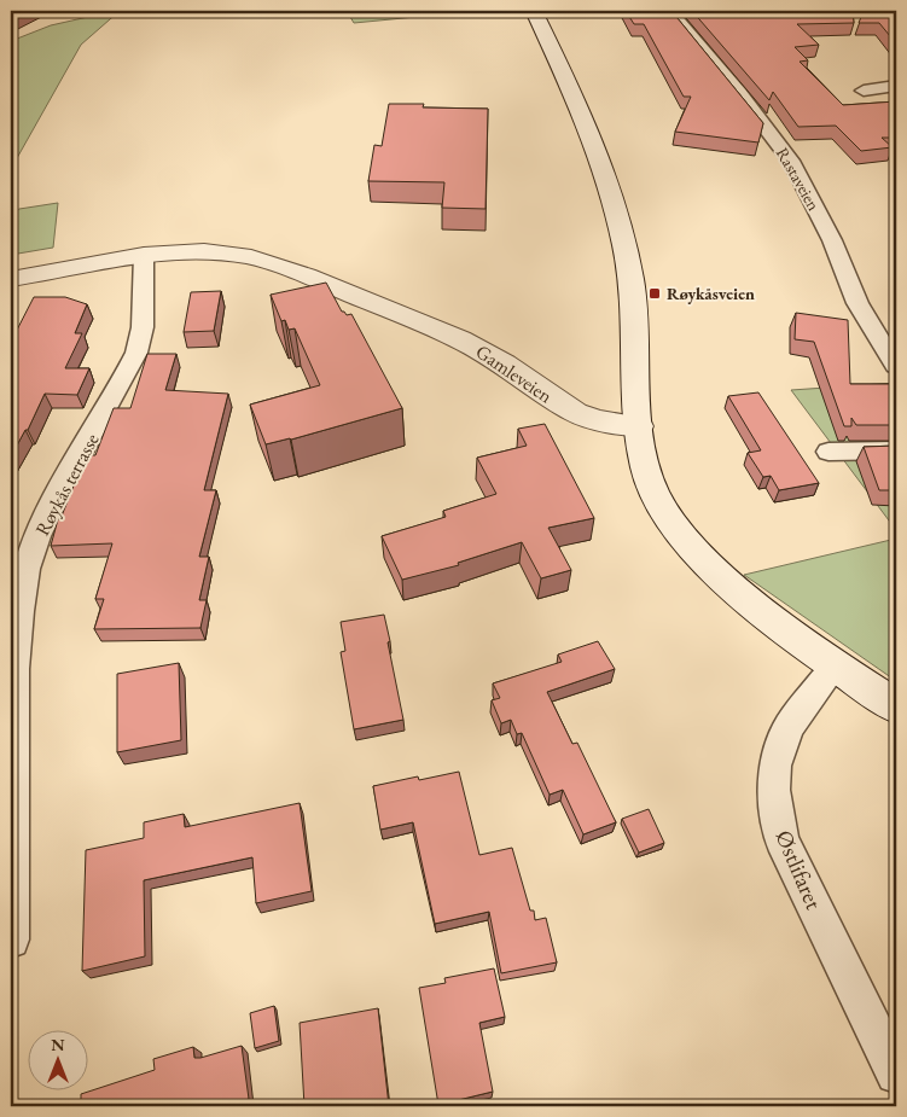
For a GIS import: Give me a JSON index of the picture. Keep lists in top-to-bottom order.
{
  "streets": {
    "main road": ["Gamleveien"],
    "street": ["Rastaveien", "Røykås terrasse", "Østlifaret"]
  },
  "crossings": [
    ["Gamleveien", "Røykås terrasse"]
  ],
  "places": {
    "transit": ["Røykåsveien"]
  },
  "north": "top"
}
